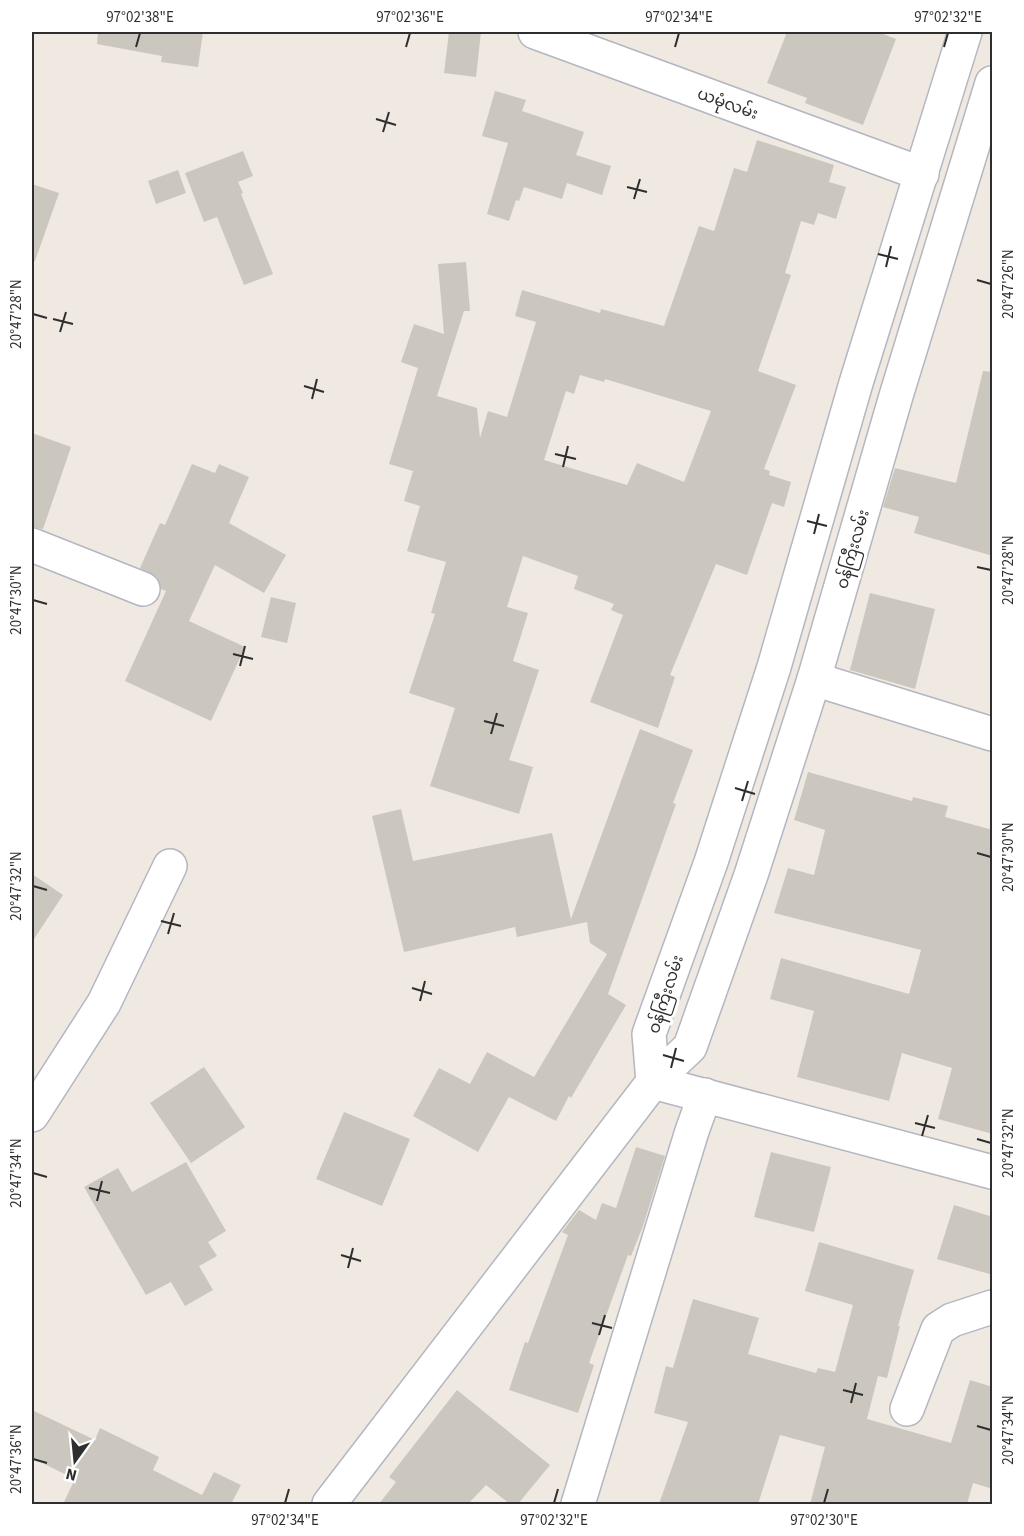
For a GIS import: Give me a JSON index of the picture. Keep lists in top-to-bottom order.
{
  "streets": {
    "street": ["ယမုံလမ်း", "ဝန်ကြီးလမ်း"]
  },
  "crossings": [
    ["ယမုံလမ်း", "ဝန်ကြီးလမ်း"]
  ],
  "north": "bottom",
  "coordinates": [
    "97°02'38\"E",
    "97°02'36\"E",
    "97°02'34\"E",
    "97°02'32\"E",
    "20°47'26\"N",
    "20°47'28\"N",
    "20°47'30\"N",
    "20°47'32\"N",
    "20°47'34\"N",
    "20°47'36\"N",
    "97°02'30\"E"
  ]
}
